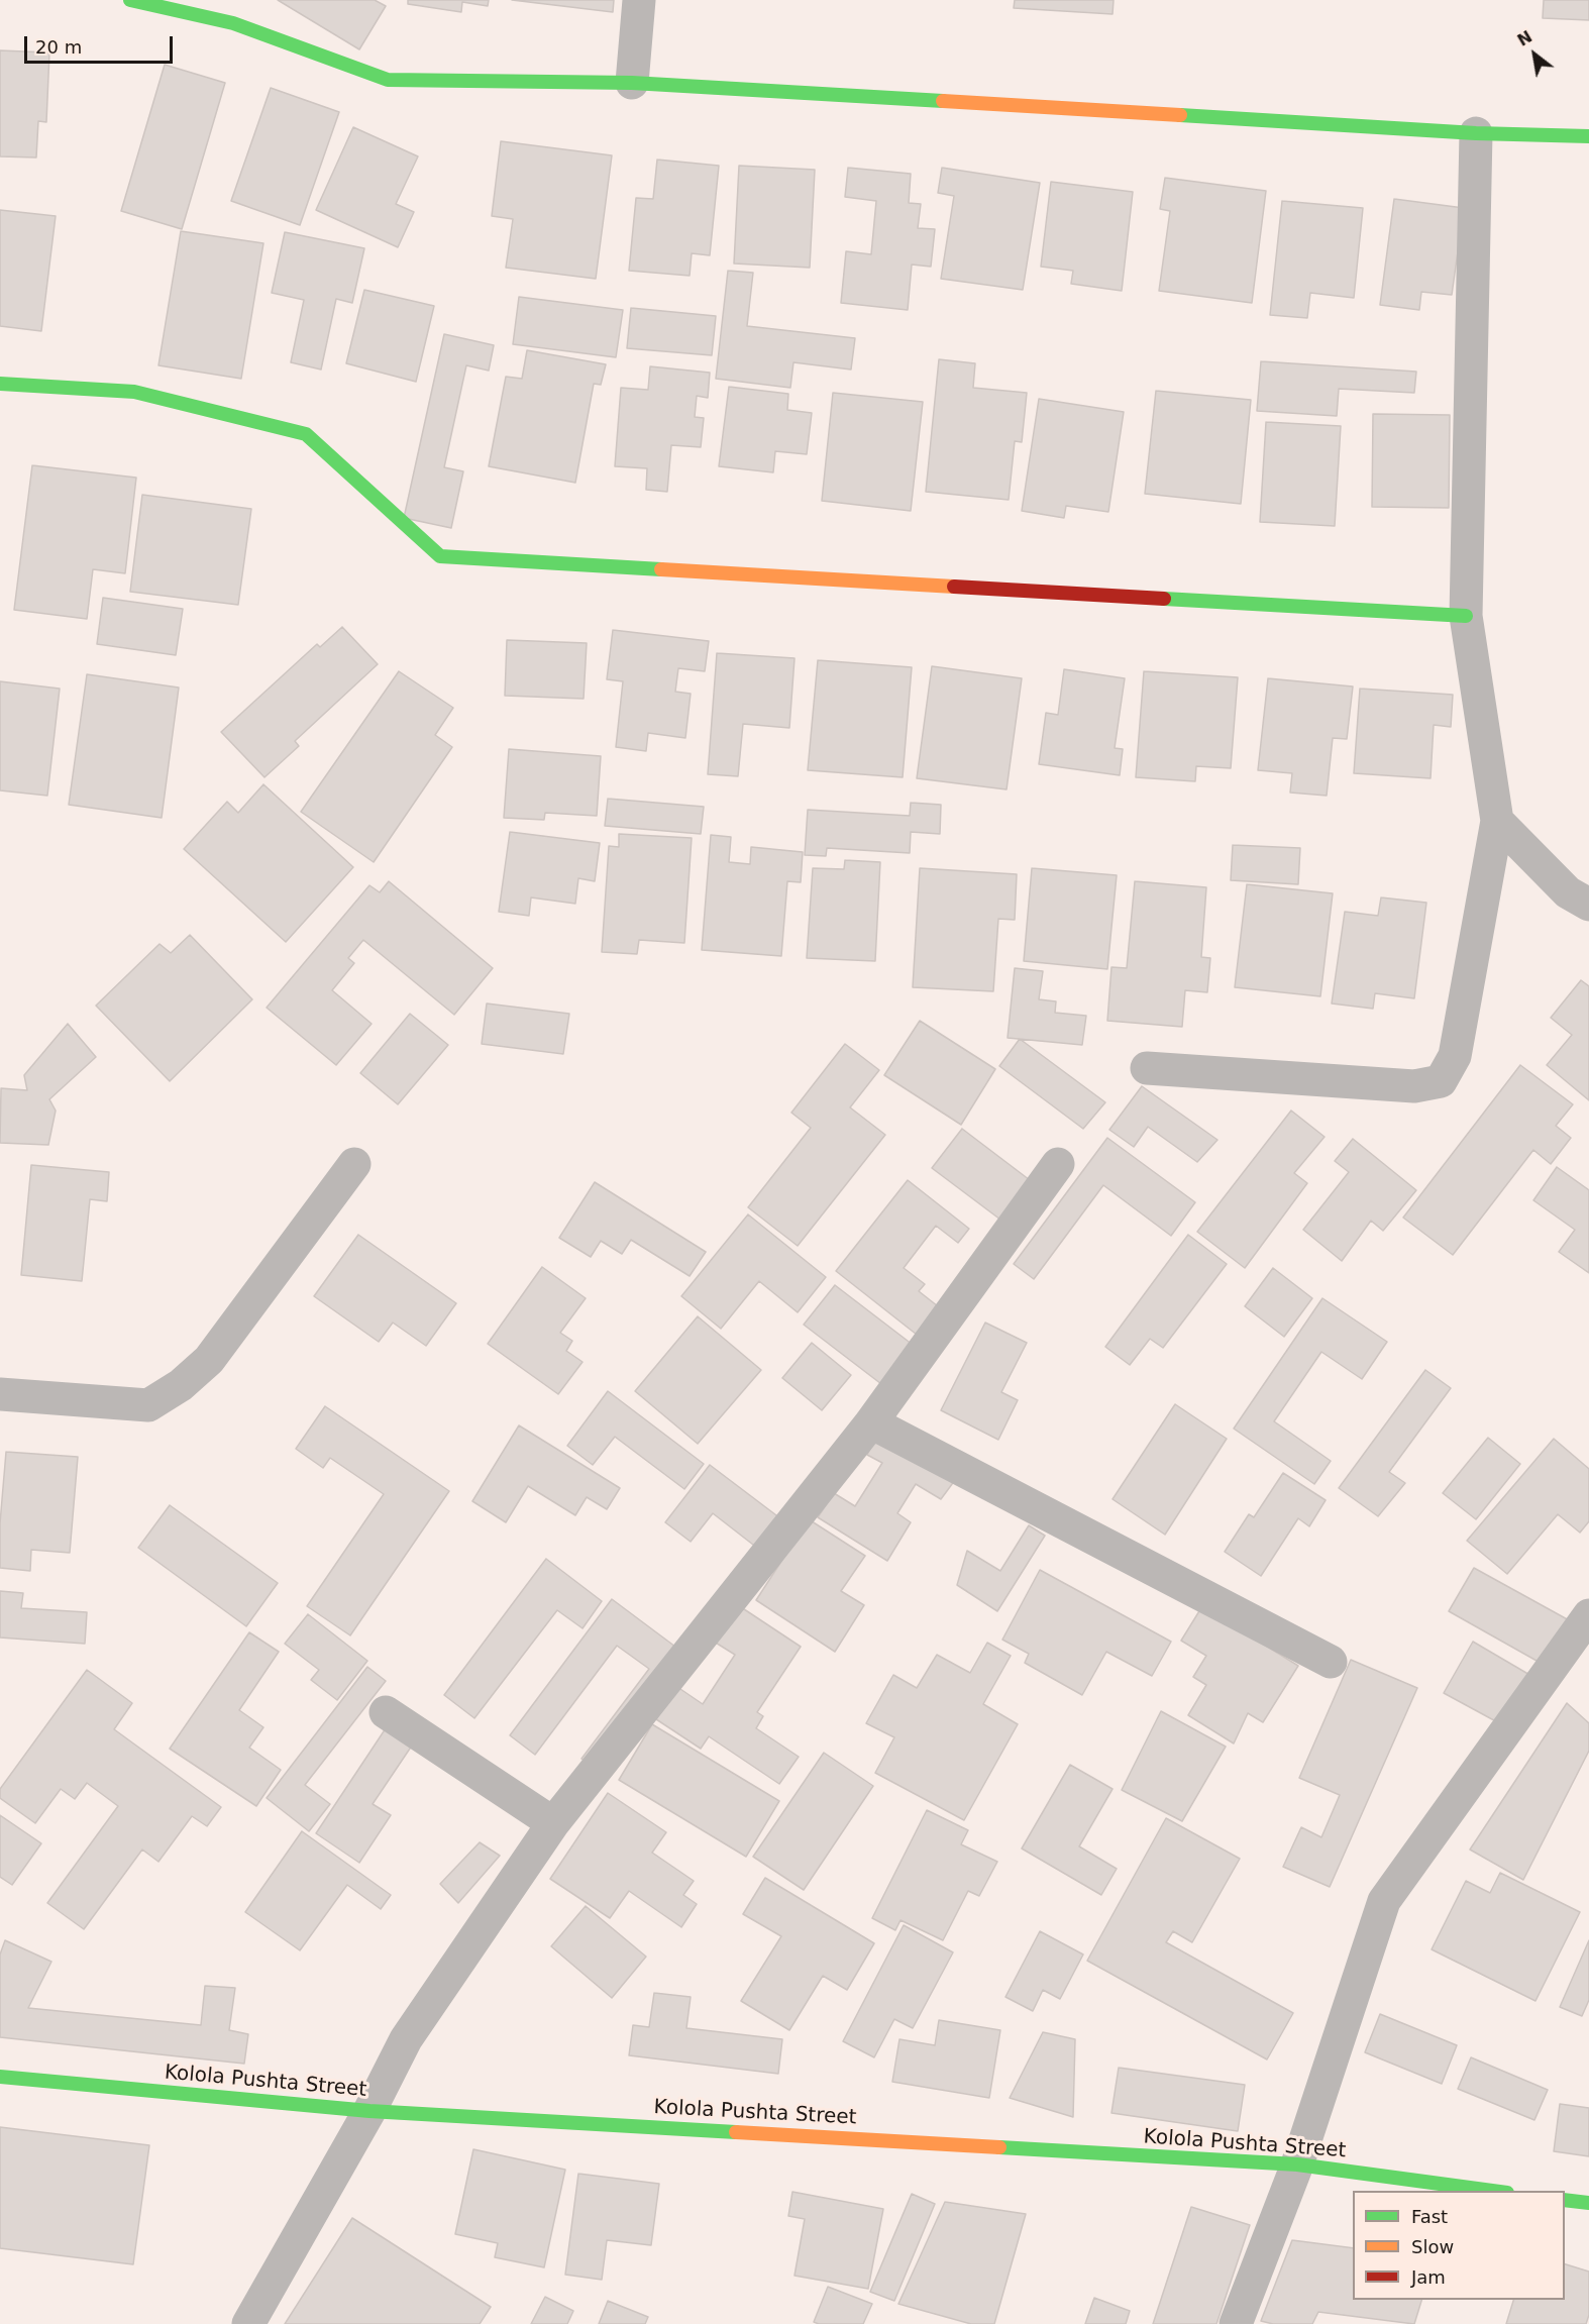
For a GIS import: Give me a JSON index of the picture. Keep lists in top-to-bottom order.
{
  "streets": {
    "street": ["Kolola Pushta Street"]
  },
  "legend": ["Fast", "Slow", "Jam"],
  "scale_bar": "20 m",
  "north": "top left"
}
